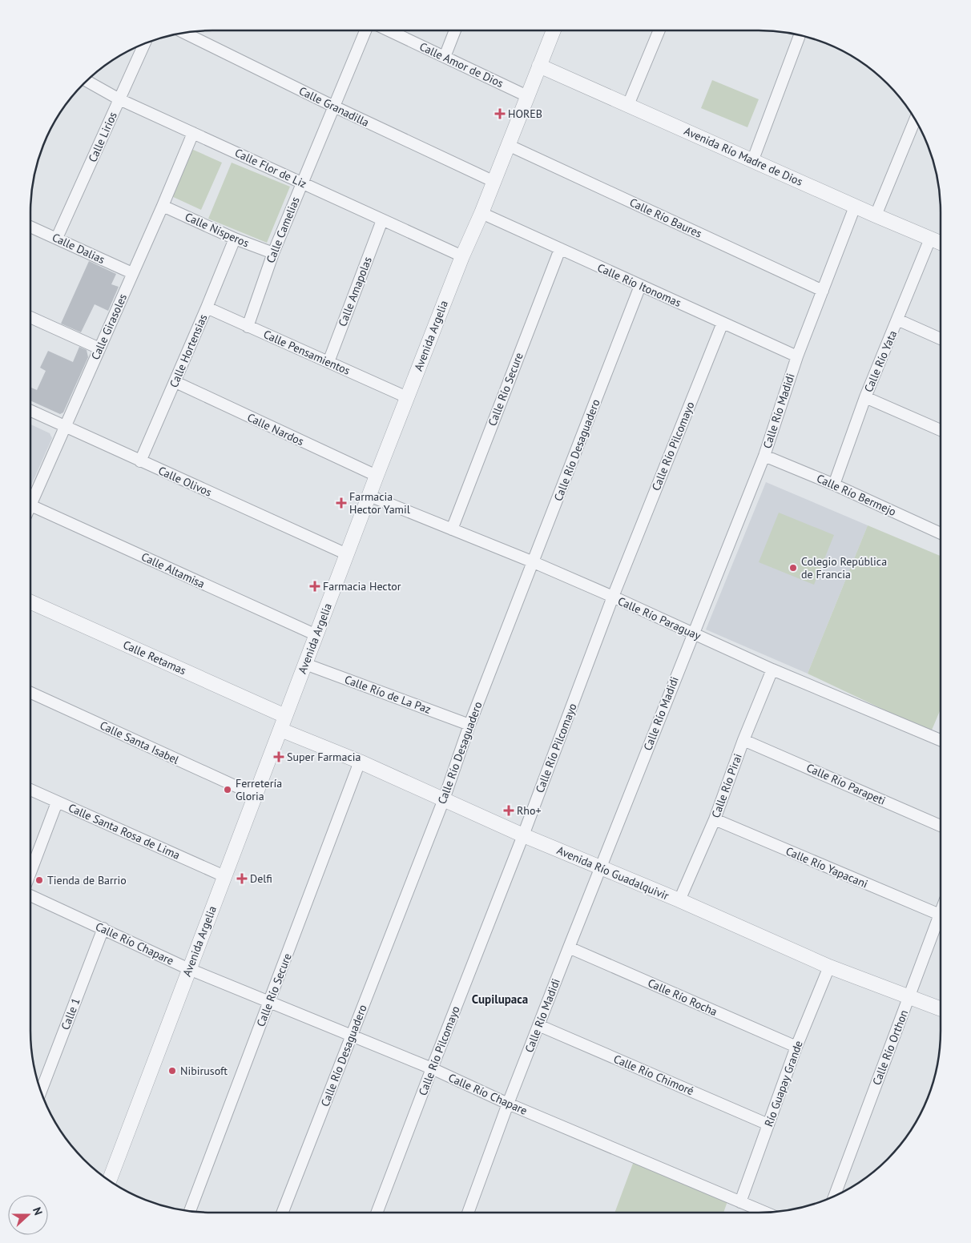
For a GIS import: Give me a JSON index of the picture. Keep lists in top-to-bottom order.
{
  "streets": {
    "street": [
      "Calle Amor de Dios",
      "Calle Granadilla",
      "Calle Lirios",
      "Avenida Río Madre de Dios",
      "Calle Flor de Liz",
      "Calle Río Baures",
      "Calle Nísperos",
      "Calle Camelias",
      "Calle Dalias",
      "Calle Río Itonomas",
      "Calle Amapolas",
      "Calle Girasoles",
      "Avenida Argelia",
      "Calle Hortensias",
      "Calle Pensamientos",
      "Calle Río Yata",
      "Calle Río Secure",
      "Calle Río Madidi",
      "Calle Nardos",
      "Calle Río Pilcomayo",
      "Calle Río Desaguadero",
      "Calle Olivos",
      "Calle Río Bermejo",
      "Calle Altamisa",
      "Calle Río Paraguay",
      "Calle Retamas",
      "Calle Río de La Paz",
      "Calle Santa Isabel",
      "Calle Río Parapeti",
      "Calle Río Pirai",
      "Calle Santa Rosa de Lima",
      "Calle Río Yapacani",
      "Avenida Río Guadalquivir",
      "Calle Río Chapare",
      "Calle Río Rocha",
      "Calle 1",
      "Calle Río Orthon",
      "Calle Río Chimoré",
      "Río Guapay Grande"
    ]
  },
  "crossings": [
    ["Calle Amor de Dios", "Avenida Argelia"],
    ["Calle Granadilla", "Calle Camelias"],
    ["Calle Granadilla", "Avenida Argelia"],
    ["Calle Lirios", "Calle Flor de Liz"],
    ["Calle Lirios", "Calle Dalias"],
    ["Avenida Río Madre de Dios", "Avenida Argelia"],
    ["Avenida Río Madre de Dios", "Calle Río Yata"],
    ["Avenida Río Madre de Dios", "Calle Río Madidi"],
    ["Calle Flor de Liz", "Calle Camelias"],
    ["Calle Flor de Liz", "Calle Amapolas"],
    ["Calle Flor de Liz", "Calle Girasoles"],
    ["Calle Flor de Liz", "Avenida Argelia"],
    ["Calle Río Baures", "Avenida Argelia"],
    ["Calle Río Baures", "Calle Río Madidi"],
    ["Calle Nísperos", "Calle Camelias"],
    ["Calle Nísperos", "Calle Girasoles"],
    ["Calle Nísperos", "Calle Hortensias"],
    ["Calle Camelias", "Calle Pensamientos"],
    ["Calle Dalias", "Calle Girasoles"],
    ["Calle Río Itonomas", "Avenida Argelia"],
    ["Calle Río Itonomas", "Calle Río Secure"],
    ["Calle Río Itonomas", "Calle Río Madidi"],
    ["Calle Río Itonomas", "Calle Río Pilcomayo"],
    ["Calle Río Itonomas", "Calle Río Desaguadero"],
    ["Calle Amapolas", "Calle Pensamientos"],
    ["Calle Girasoles", "Calle Olivos"],
    ["Calle Girasoles", "Calle Altamisa"],
    ["Avenida Argelia", "Calle Pensamientos"],
    ["Avenida Argelia", "Calle Nardos"],
    ["Avenida Argelia", "Calle Olivos"],
    ["Avenida Argelia", "Calle Altamisa"],
    ["Avenida Argelia", "Calle Río Paraguay"],
    ["Avenida Argelia", "Calle Retamas"],
    ["Avenida Argelia", "Calle Río de La Paz"],
    ["Avenida Argelia", "Calle Santa Isabel"],
    ["Avenida Argelia", "Calle Santa Rosa de Lima"],
    ["Avenida Argelia", "Avenida Río Guadalquivir"],
    ["Avenida Argelia", "Calle Río Chapare"],
    ["Calle Hortensias", "Calle Pensamientos"],
    ["Calle Hortensias", "Calle Nardos"],
    ["Calle Hortensias", "Calle Olivos"],
    ["Calle Río Yata", "Calle Río Bermejo"],
    ["Calle Río Secure", "Calle Río Paraguay"],
    ["Calle Río Secure", "Avenida Río Guadalquivir"],
    ["Calle Río Secure", "Calle Río Chapare"],
    ["Calle Río Madidi", "Calle Río Bermejo"],
    ["Calle Río Madidi", "Calle Río Paraguay"],
    ["Calle Río Madidi", "Avenida Río Guadalquivir"],
    ["Calle Río Madidi", "Calle Río Chapare"],
    ["Calle Río Madidi", "Calle Río Rocha"],
    ["Calle Río Madidi", "Calle Río Chimoré"],
    ["Calle Río Pilcomayo", "Calle Río Paraguay"],
    ["Calle Río Pilcomayo", "Avenida Río Guadalquivir"],
    ["Calle Río Pilcomayo", "Calle Río Chapare"],
    ["Calle Río Desaguadero", "Calle Río Paraguay"],
    ["Calle Río Desaguadero", "Calle Río de La Paz"],
    ["Calle Río Desaguadero", "Avenida Río Guadalquivir"],
    ["Calle Río Desaguadero", "Calle Río Chapare"],
    ["Calle Río Paraguay", "Calle Río Pirai"],
    ["Calle Río Parapeti", "Calle Río Pirai"],
    ["Calle Río Pirai", "Calle Río Yapacani"],
    ["Calle Río Pirai", "Avenida Río Guadalquivir"],
    ["Calle Río Yapacani", "Calle Río Orthon"],
    ["Avenida Río Guadalquivir", "Calle Río Orthon"],
    ["Avenida Río Guadalquivir", "Río Guapay Grande"],
    ["Calle Río Chapare", "Calle 1"],
    ["Calle Río Chapare", "Río Guapay Grande"],
    ["Calle Río Rocha", "Río Guapay Grande"],
    ["Calle Río Chimoré", "Río Guapay Grande"]
  ],
  "districts": ["Cupilupaca"],
  "places": {
    "health": [
      "HOREB",
      "Farmacia Hector Yamil",
      "Farmacia Hector",
      "Super Farmacia",
      "Rho+",
      "Delfi"
    ],
    "other": [
      "Colegio República de Francia",
      "Ferretería Gloria",
      "Tienda de Barrio",
      "Nibirusoft"
    ]
  },
  "north": "right"
}
